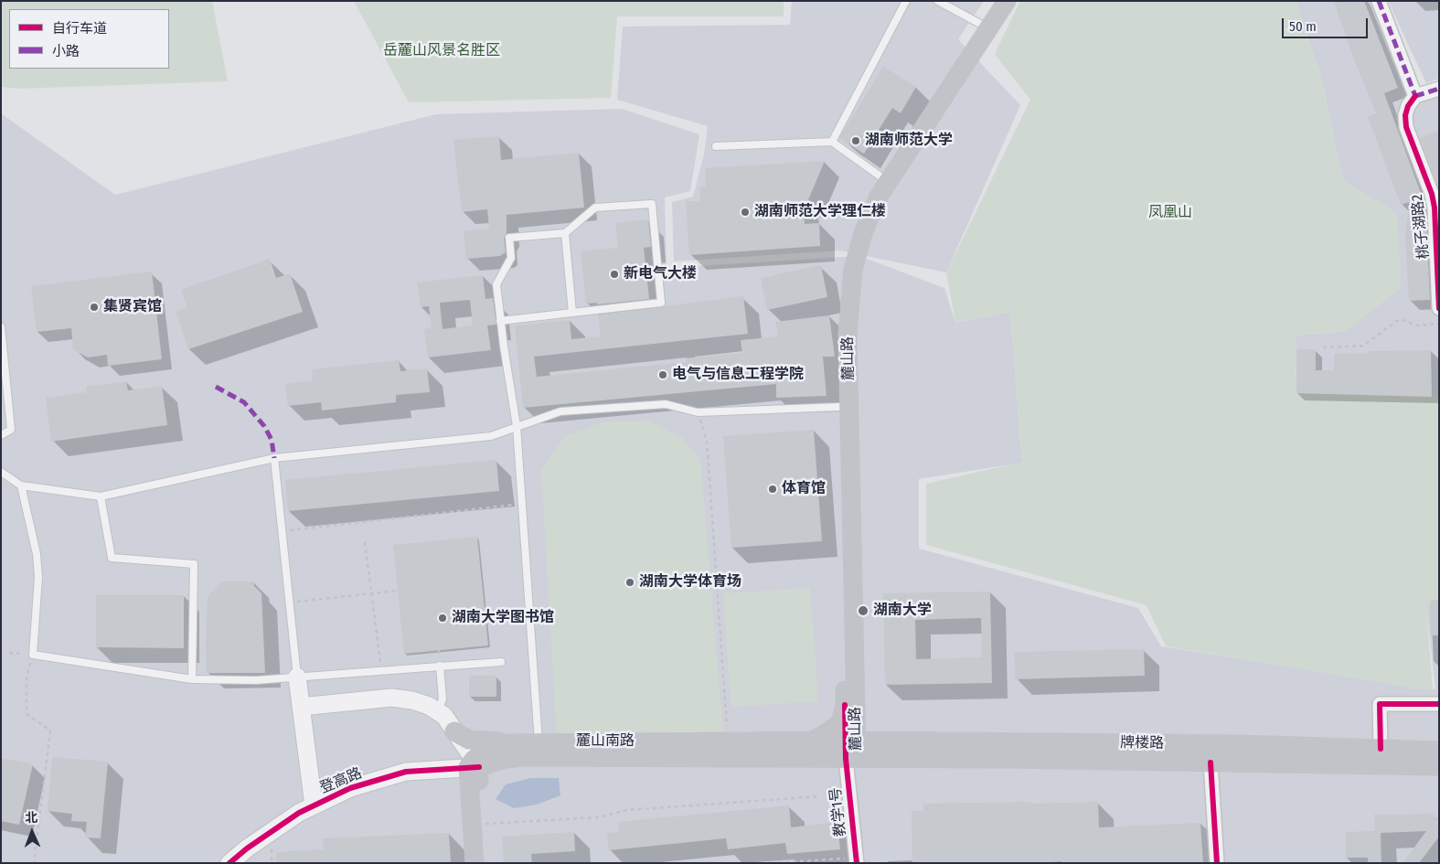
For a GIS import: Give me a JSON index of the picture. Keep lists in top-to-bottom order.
{
  "streets": {
    "main road": ["麓山路", "麓山南路", "牌楼路"],
    "street": ["桃子湖路2", "登高路", "教学1号"]
  },
  "crossings": [
    ["麓山路", "麓山南路"],
    ["麓山路", "牌楼路"],
    ["麓山路", "教学1号"],
    ["麓山南路", "牌楼路"],
    ["麓山南路", "登高路"],
    ["麓山南路", "教学1号"],
    ["牌楼路", "教学1号"]
  ],
  "parks": ["岳麓山风景名胜区", "凤凰山"],
  "places": [
    "湖南师范大学",
    "湖南师范大学理仁楼",
    "新电气大楼",
    "集贤宾馆",
    "电气与信息工程学院",
    "体育馆",
    "湖南大学体育场",
    "湖南大学",
    "湖南大学图书馆"
  ],
  "legend": ["自行车道", "小路"],
  "scale_bar": "50 m",
  "north": "top"
}
